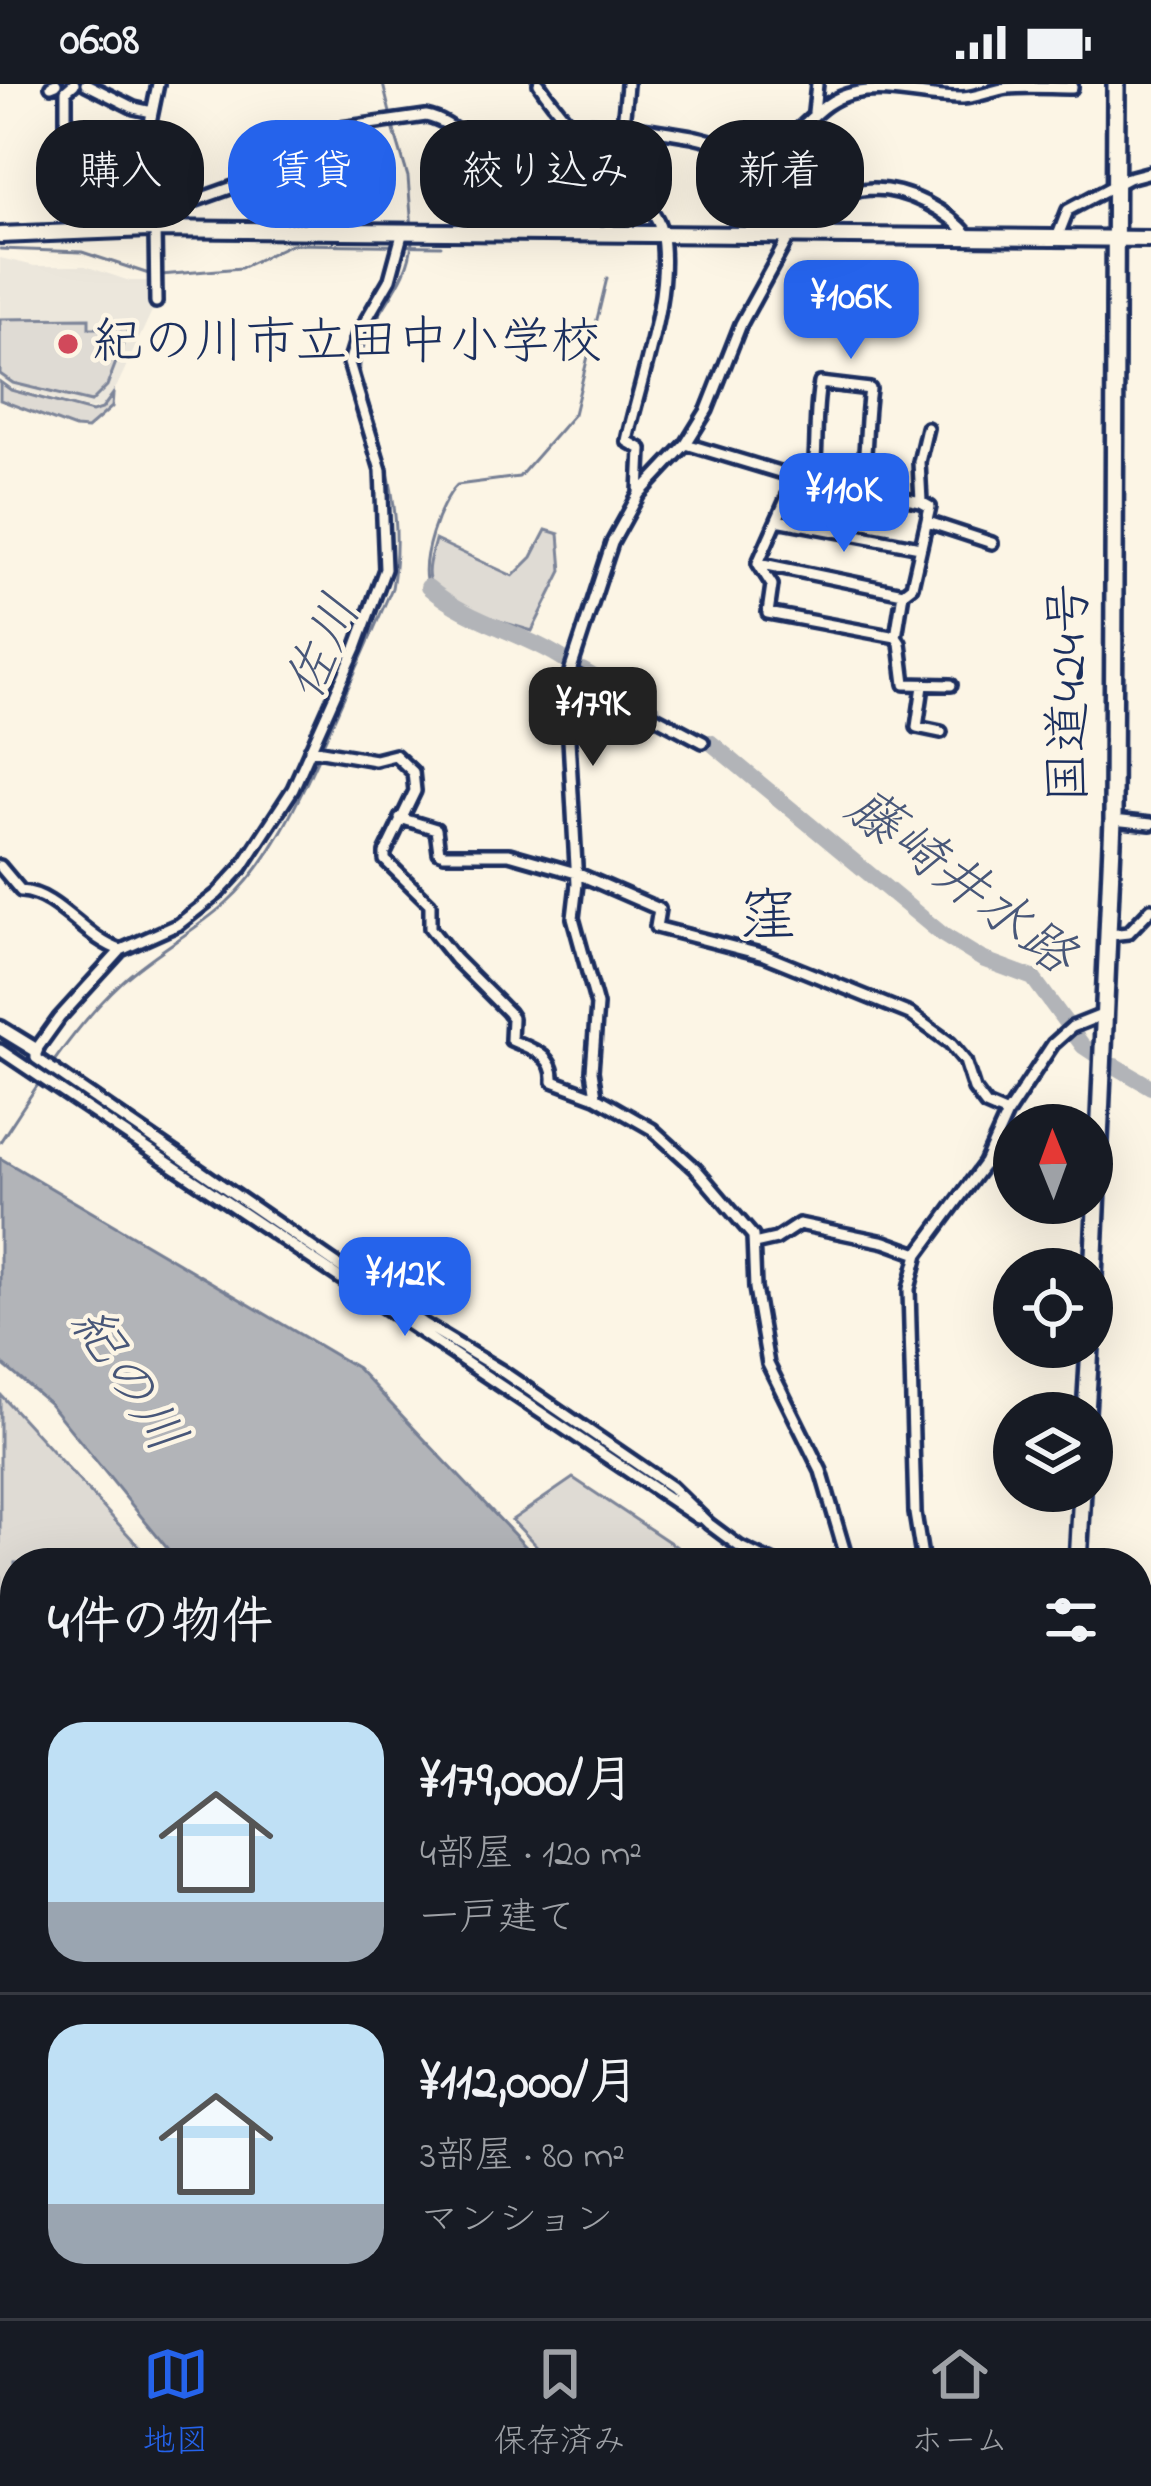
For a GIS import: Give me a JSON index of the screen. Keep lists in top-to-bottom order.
{
  "streets": {
    "highway": ["国道424号"]
  },
  "districts": ["窪"],
  "water": ["佐川", "藤崎井水路", "紀の川"],
  "places": ["紀の川市立田中小学校"],
  "north": "top",
  "page": {
    "status": "06:08",
    "chip": [
      "購入",
      "賃貸",
      "絞り込み",
      "新着"
    ],
    "price": [
      "¥106K",
      "¥110K",
      "¥179K",
      "¥112K"
    ],
    "heading": "4件の物件",
    "list": [
      {
        "name": "¥179,000/月",
        "note": "4部屋 · 120 m² · 一戸建て"
      },
      {
        "name": "¥112,000/月",
        "note": "3部屋 · 80 m² · マンション"
      }
    ],
    "tabs": ["地図", "保存済み", "ホーム"]
  }
}
